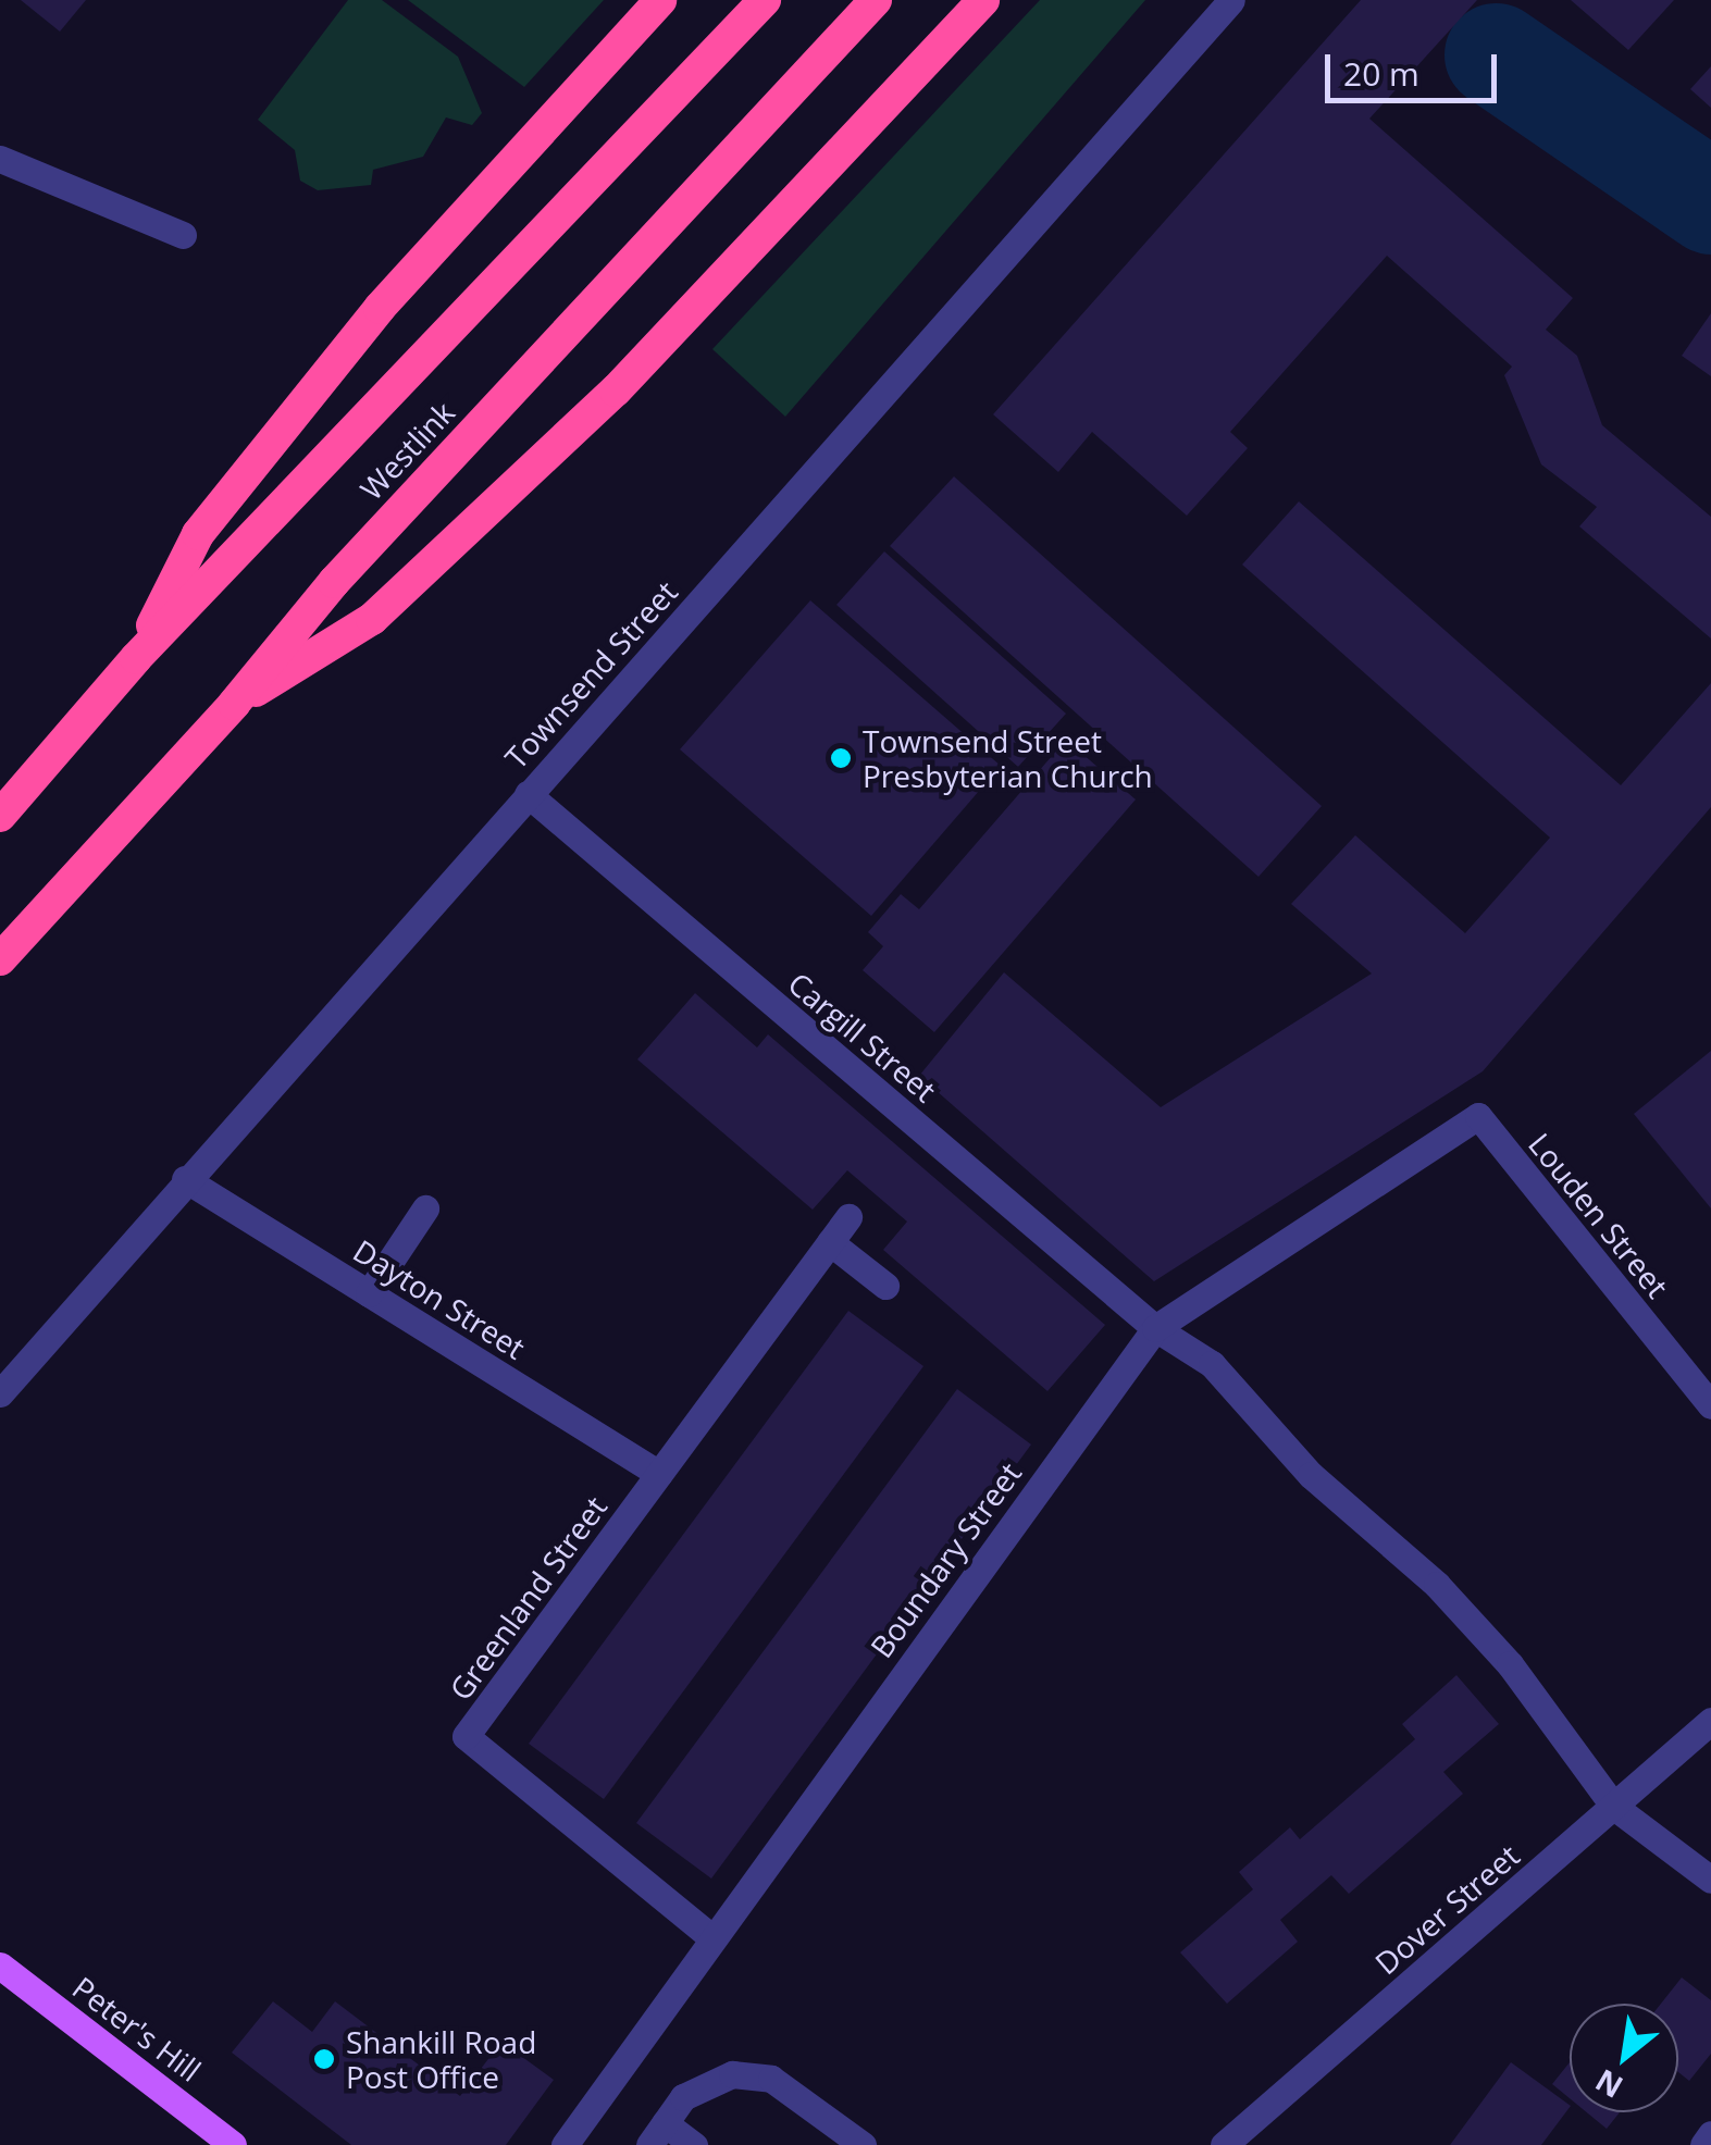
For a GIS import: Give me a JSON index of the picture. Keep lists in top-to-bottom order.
{
  "streets": {
    "highway": ["Westlink"],
    "main road": ["Peter's Hill"],
    "street": [
      "Townsend Street",
      "Cargill Street",
      "Louden Street",
      "Dayton Street",
      "Boundary Street",
      "Greenland Street",
      "Dover Street"
    ]
  },
  "crossings": [
    ["Townsend Street", "Cargill Street"],
    ["Townsend Street", "Dayton Street"],
    ["Cargill Street", "Boundary Street"],
    ["Cargill Street", "Dover Street"],
    ["Louden Street", "Boundary Street"],
    ["Dayton Street", "Greenland Street"],
    ["Boundary Street", "Greenland Street"]
  ],
  "places": ["Townsend Street Presbyterian Church", "Shankill Road Post Office"],
  "scale_bar": "20 m",
  "north": "bottom left"
}
